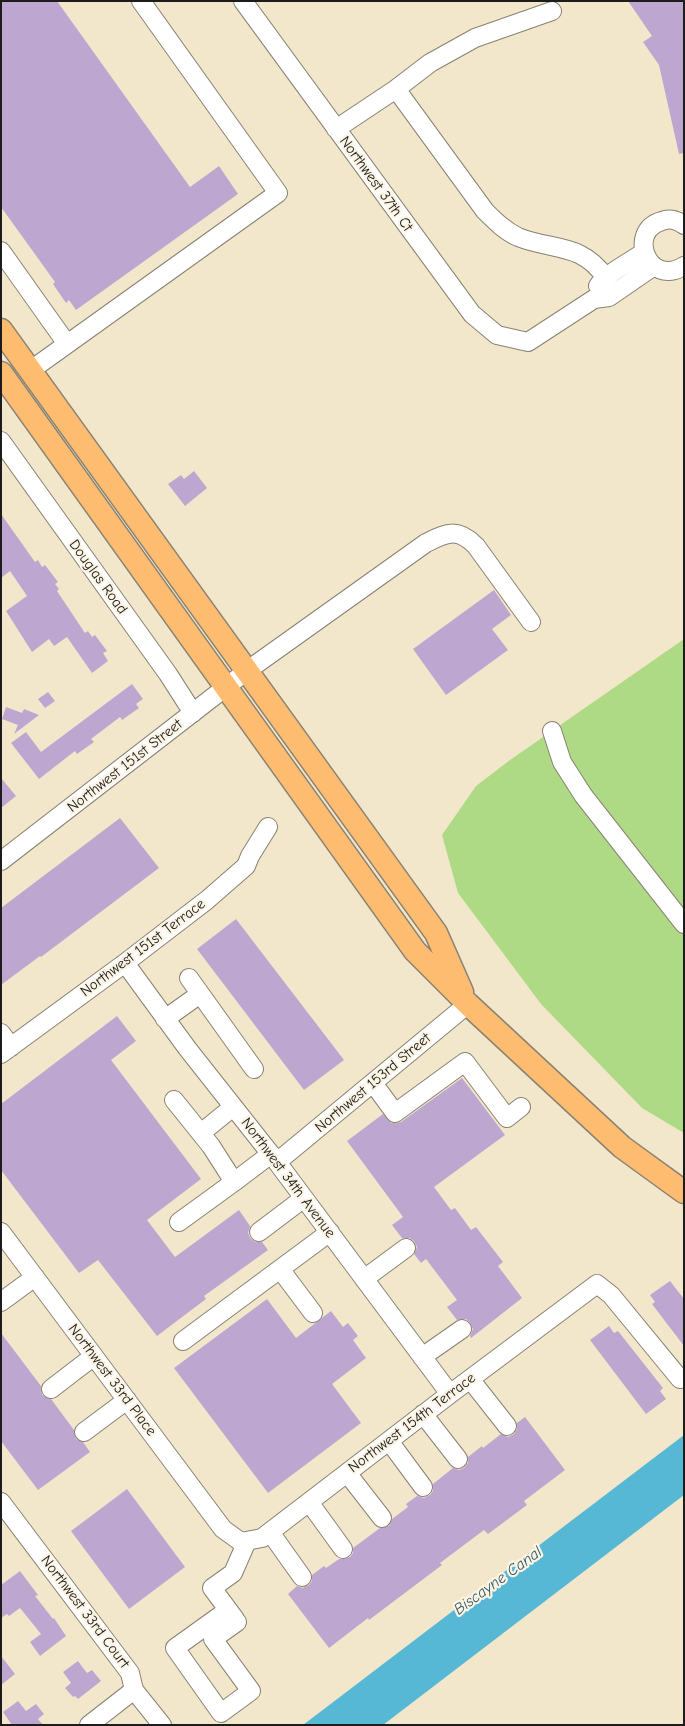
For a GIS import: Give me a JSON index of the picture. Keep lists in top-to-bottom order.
{
  "streets": {
    "street": [
      "Northwest 37th Ct",
      "Douglas Road",
      "Northwest 151st Street",
      "Northwest 151st Terrace",
      "Northwest 153rd Street",
      "Northwest 34th Avenue",
      "Northwest 33rd Place",
      "Northwest 154th Terrace",
      "Northwest 33rd Court"
    ]
  },
  "crossings": [
    ["Douglas Road", "Northwest 151st Street"],
    ["Northwest 151st Terrace", "Northwest 34th Avenue"],
    ["Northwest 153rd Street", "Northwest 34th Avenue"],
    ["Northwest 34th Avenue", "Northwest 154th Terrace"],
    ["Northwest 33rd Place", "Northwest 154th Terrace"]
  ],
  "water": ["Biscayne Canal"]
}
